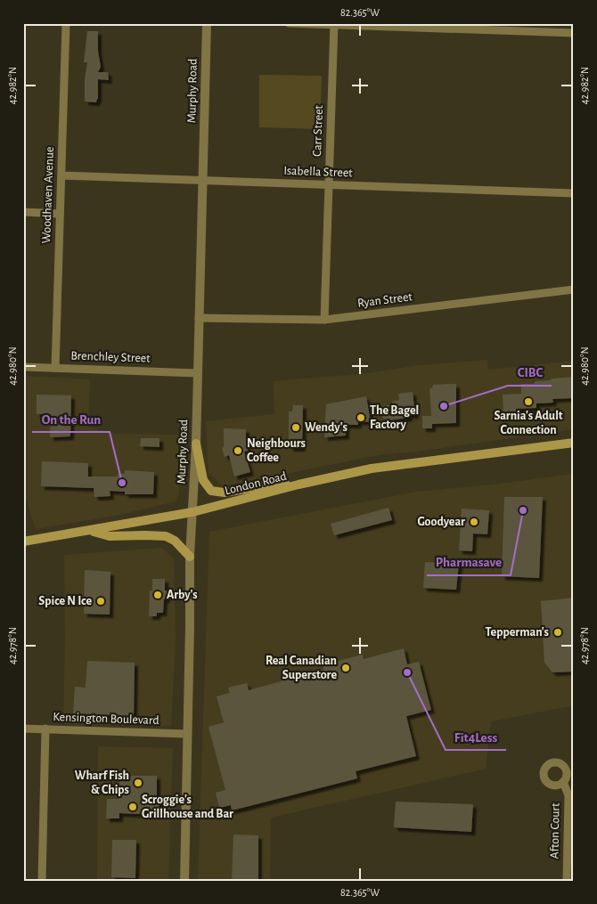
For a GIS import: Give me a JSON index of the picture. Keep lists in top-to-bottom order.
{
  "streets": {
    "main road": ["London Road"],
    "street": [
      "Murphy Road",
      "Carr Street",
      "Isabella Street",
      "Woodhaven Avenue",
      "Ryan Street",
      "Brenchley Street",
      "Kensington Boulevard",
      "Afton Court"
    ]
  },
  "crossings": [
    ["Murphy Road", "Isabella Street"],
    ["Murphy Road", "Ryan Street"],
    ["Murphy Road", "Brenchley Street"],
    ["Murphy Road", "London Road"],
    ["Murphy Road", "Kensington Boulevard"],
    ["Carr Street", "Isabella Street"],
    ["Carr Street", "Ryan Street"],
    ["Isabella Street", "Woodhaven Avenue"],
    ["Woodhaven Avenue", "Brenchley Street"]
  ],
  "places": [
    "Sarnia's Adult Connection",
    "CIBC",
    "The Bagel Factory",
    "Wendy's",
    "Neighbours Coffee",
    "On the Run",
    "Pharmasave",
    "Goodyear",
    "Arby's",
    "Spice N Ice",
    "Tepperman's",
    "Real Canadian Superstore",
    "Fit4Less",
    "Wharf Fish & Chips",
    "Scroggie's Grillhouse and Bar"
  ],
  "coordinates": [
    "82.365°W",
    "42.982°N",
    "42.980°N",
    "42.978°N"
  ]
}
